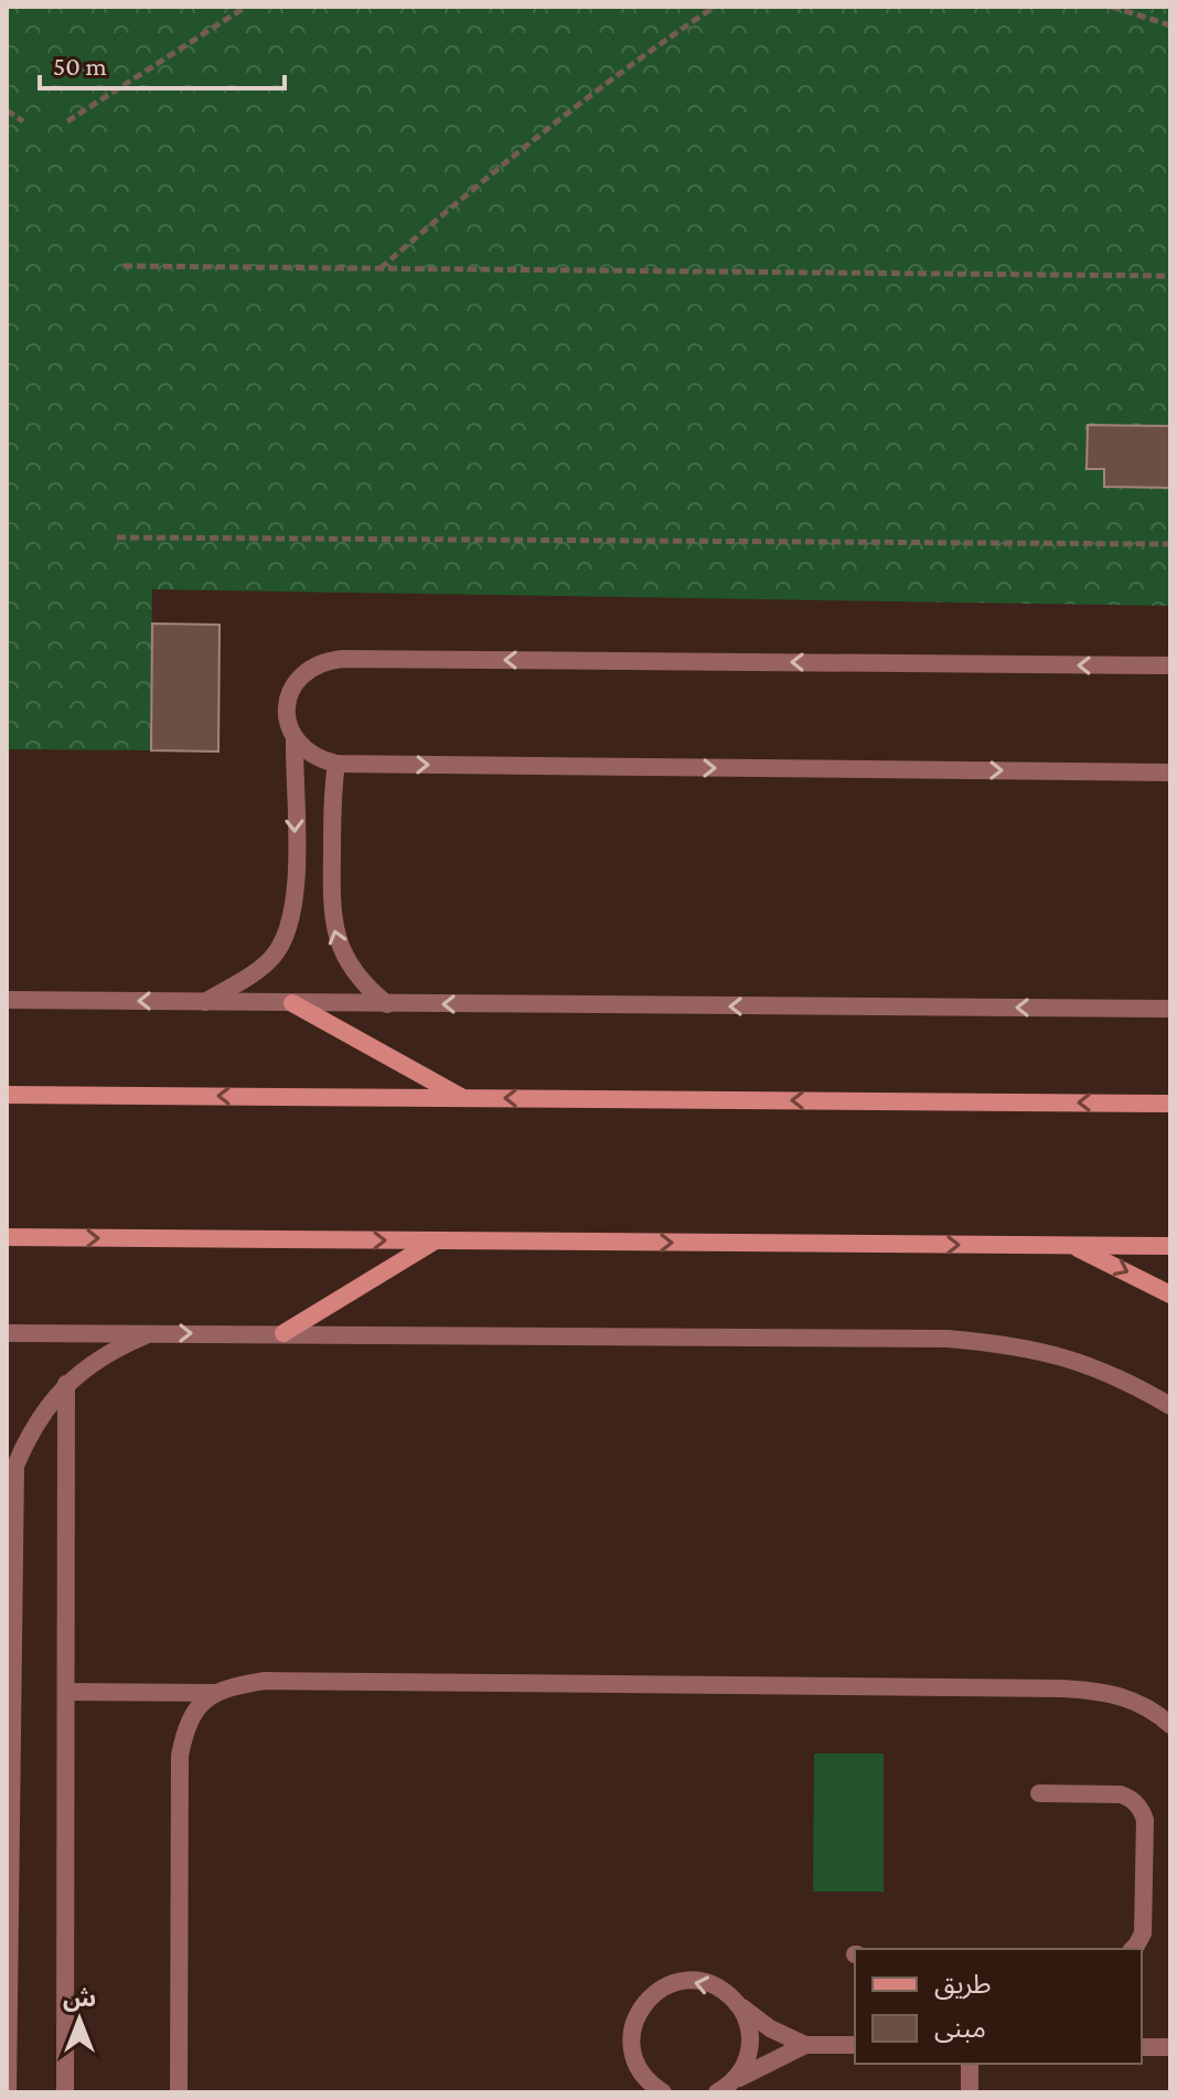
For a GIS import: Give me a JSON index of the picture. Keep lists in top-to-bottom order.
{
  "legend": ["طريق", "مبنى"],
  "scale_bar": "50 m",
  "north": "top"
}
